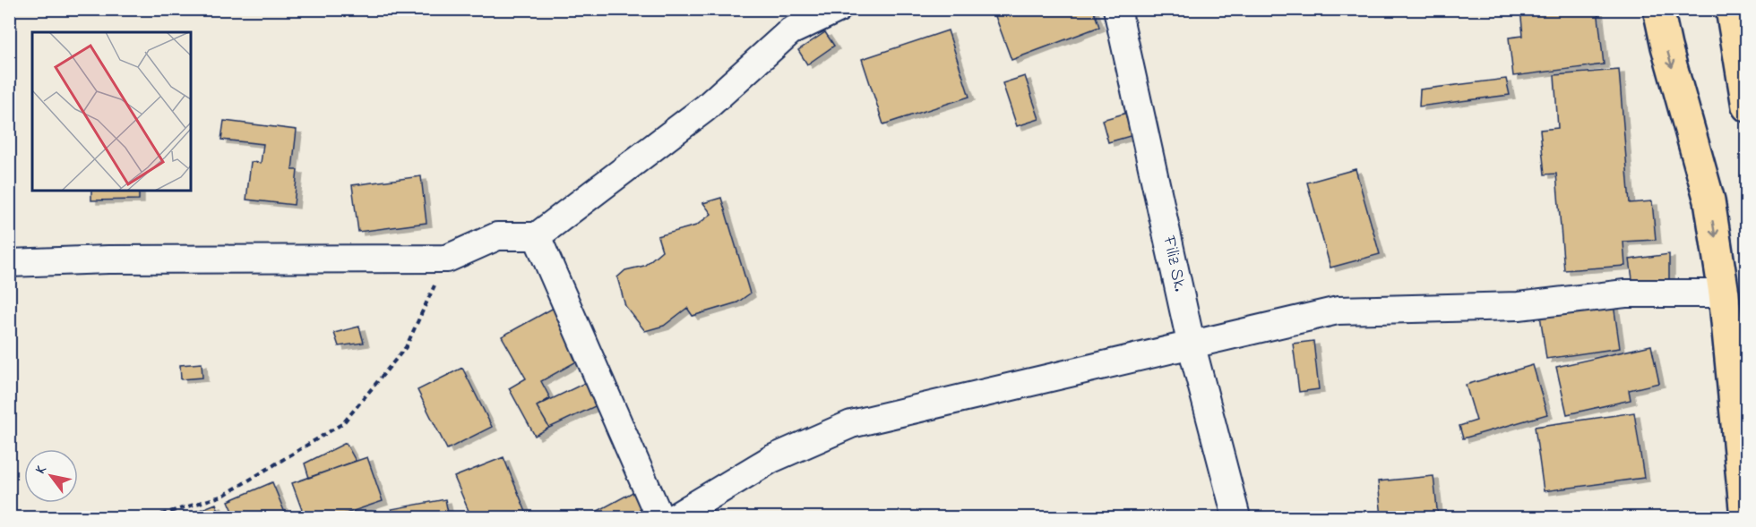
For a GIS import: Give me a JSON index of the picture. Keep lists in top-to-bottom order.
{
  "streets": {
    "street": ["Filiz Sk."]
  },
  "north": "top left"
}
